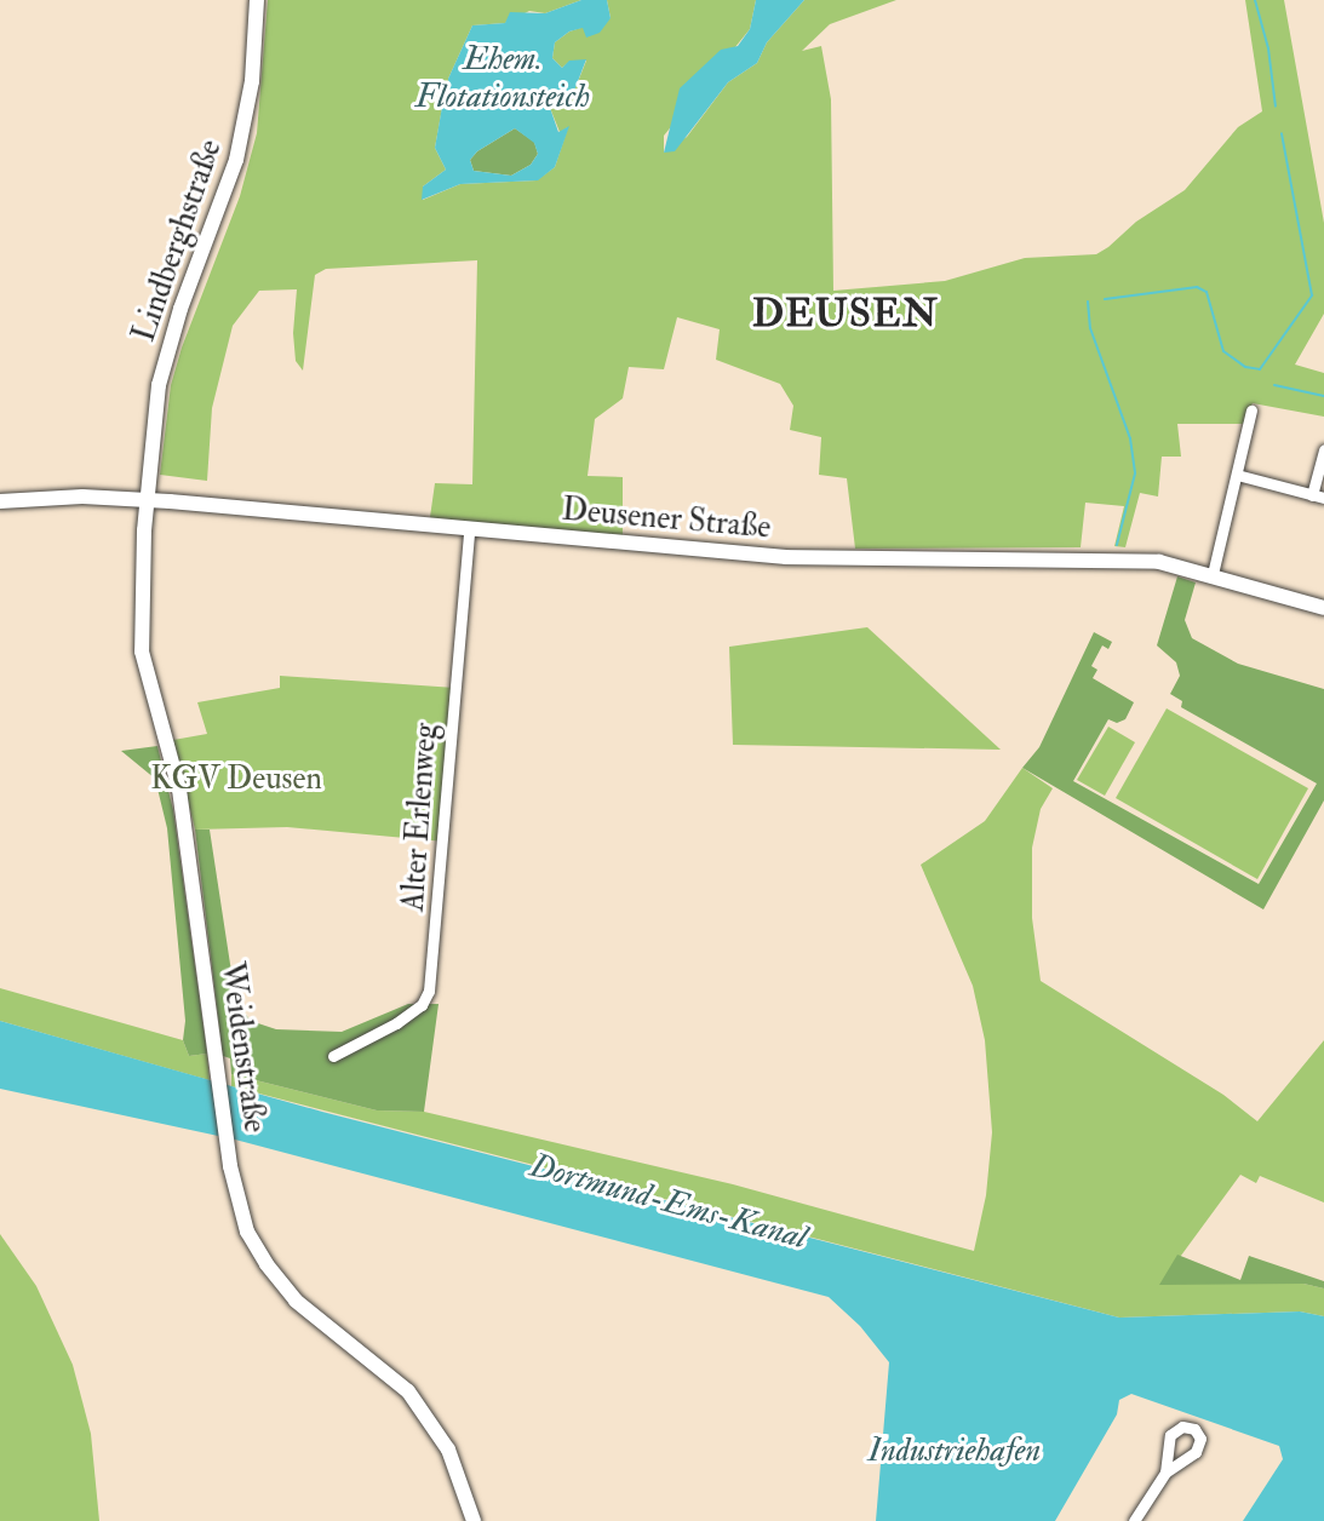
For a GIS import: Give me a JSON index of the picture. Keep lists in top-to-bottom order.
{
  "streets": {
    "street": [
      "Lindberghstraße",
      "Deusener Straße",
      "Alter Erlenweg",
      "Weidenstraße"
    ]
  },
  "crossings": [
    ["Lindberghstraße", "Deusener Straße"],
    ["Lindberghstraße", "Weidenstraße"],
    ["Deusener Straße", "Alter Erlenweg"],
    ["Deusener Straße", "Weidenstraße"]
  ],
  "districts": ["DEUSEN"],
  "water": ["Ehem. Flotationsteich", "Dortmund-Ems-Kanal", "Industriehafen"],
  "parks": ["KGV Deusen"]
}
